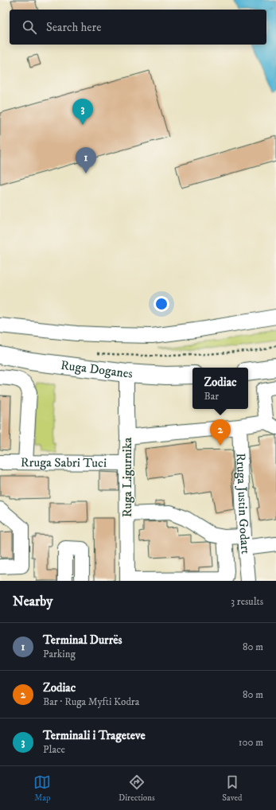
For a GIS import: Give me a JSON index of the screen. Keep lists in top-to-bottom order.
{
  "streets": {
    "main road": ["Ruga Doganes"],
    "street": ["Rruga Sabri Tuci", "Ruga Ligurnika", "Rruga Justin Godart"]
  },
  "crossings": [
    ["Ruga Doganes", "Ruga Ligurnika"],
    ["Rruga Sabri Tuci", "Ruga Ligurnika"]
  ],
  "page": {
    "search": "Search here",
    "pins": ["3", "1", "2"],
    "popup": ["Zodiac", "Bar"],
    "heading": ["Nearby", "3 results"],
    "list": [
      {
        "mark": "1",
        "name": "Terminal Durrës",
        "note": "Parking",
        "value": "80 m"
      },
      {
        "mark": "2",
        "name": "Zodiac",
        "note": "Bar · Ruga Myfti Kodra",
        "value": "80 m"
      },
      {
        "mark": "3",
        "name": "Terminali i Trageteve",
        "note": "Place",
        "value": "100 m"
      }
    ],
    "nav": ["Map", "Directions", "Saved"]
  }
}
